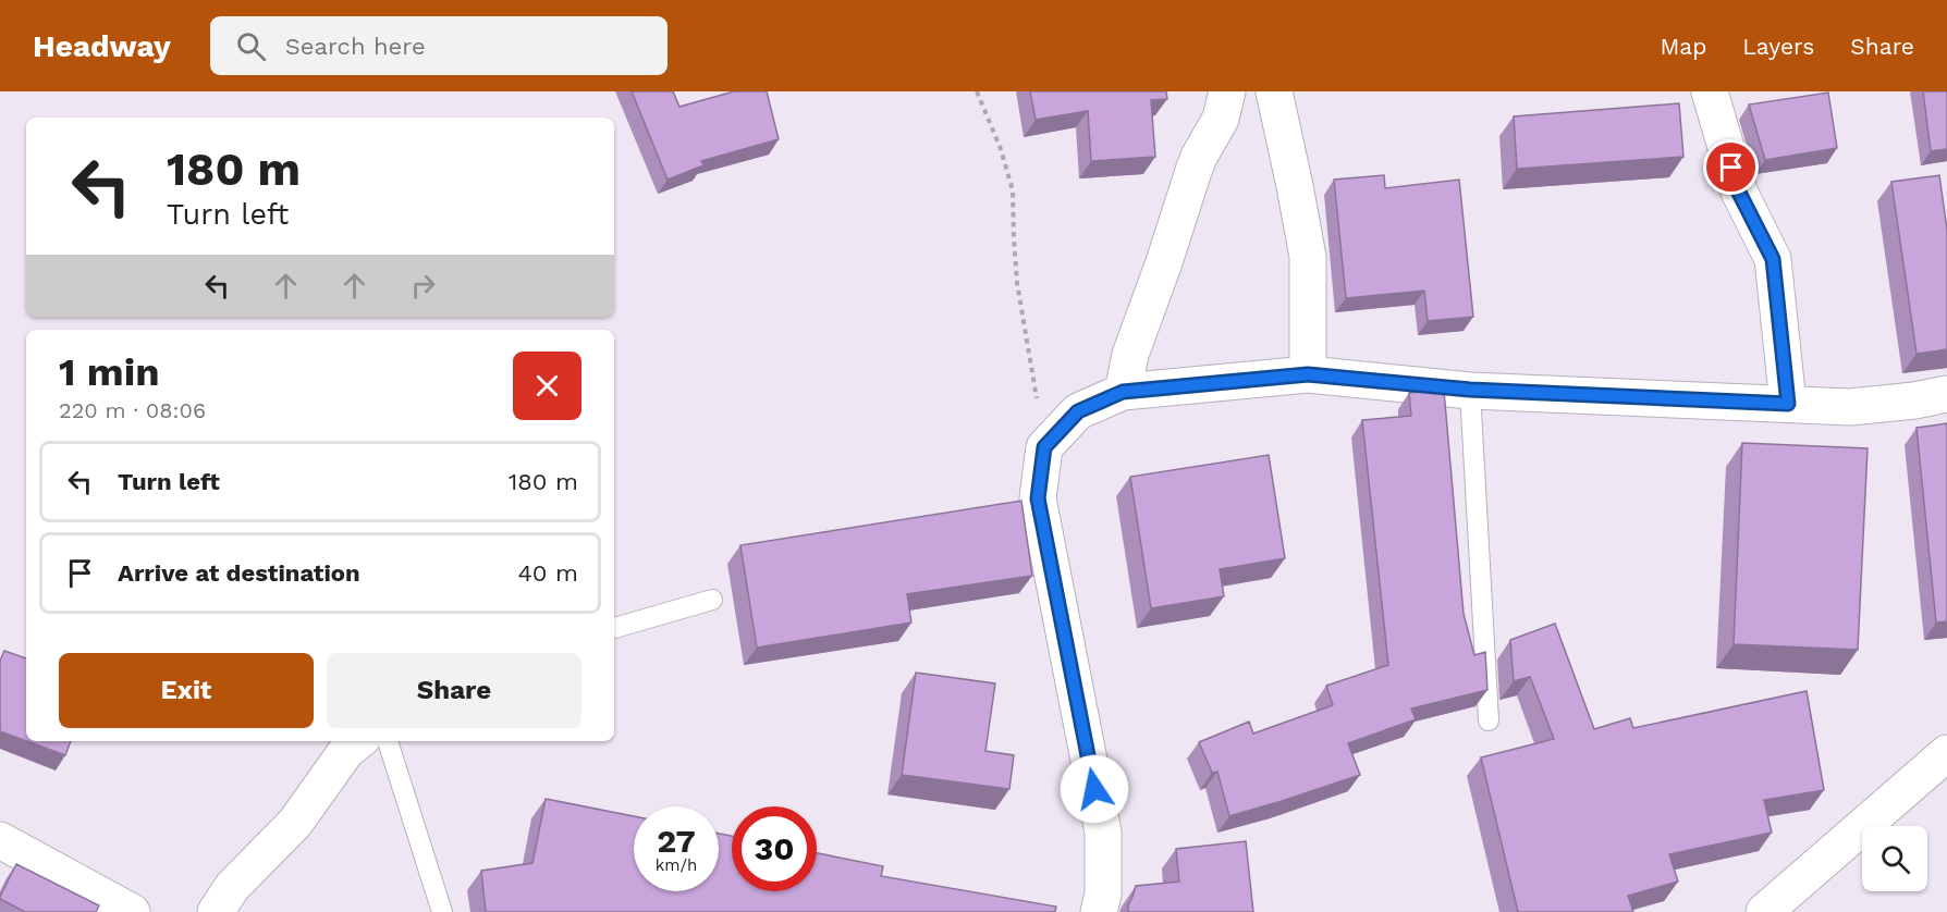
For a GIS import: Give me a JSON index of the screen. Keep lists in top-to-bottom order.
{
  "page": {
    "header": "Headway",
    "search": "Search here",
    "nav": ["Map", "Layers", "Share"],
    "turn": ["180 m", "Turn left"],
    "heading": ["1 min", "220 m · 08:06"],
    "list": [
      {
        "name": "Turn left",
        "value": "180 m"
      },
      {
        "name": "Arrive at destination",
        "value": "40 m"
      }
    ],
    "buttons": ["Exit", "Share"],
    "speed": "27 km/h",
    "limit": "30"
  }
}
